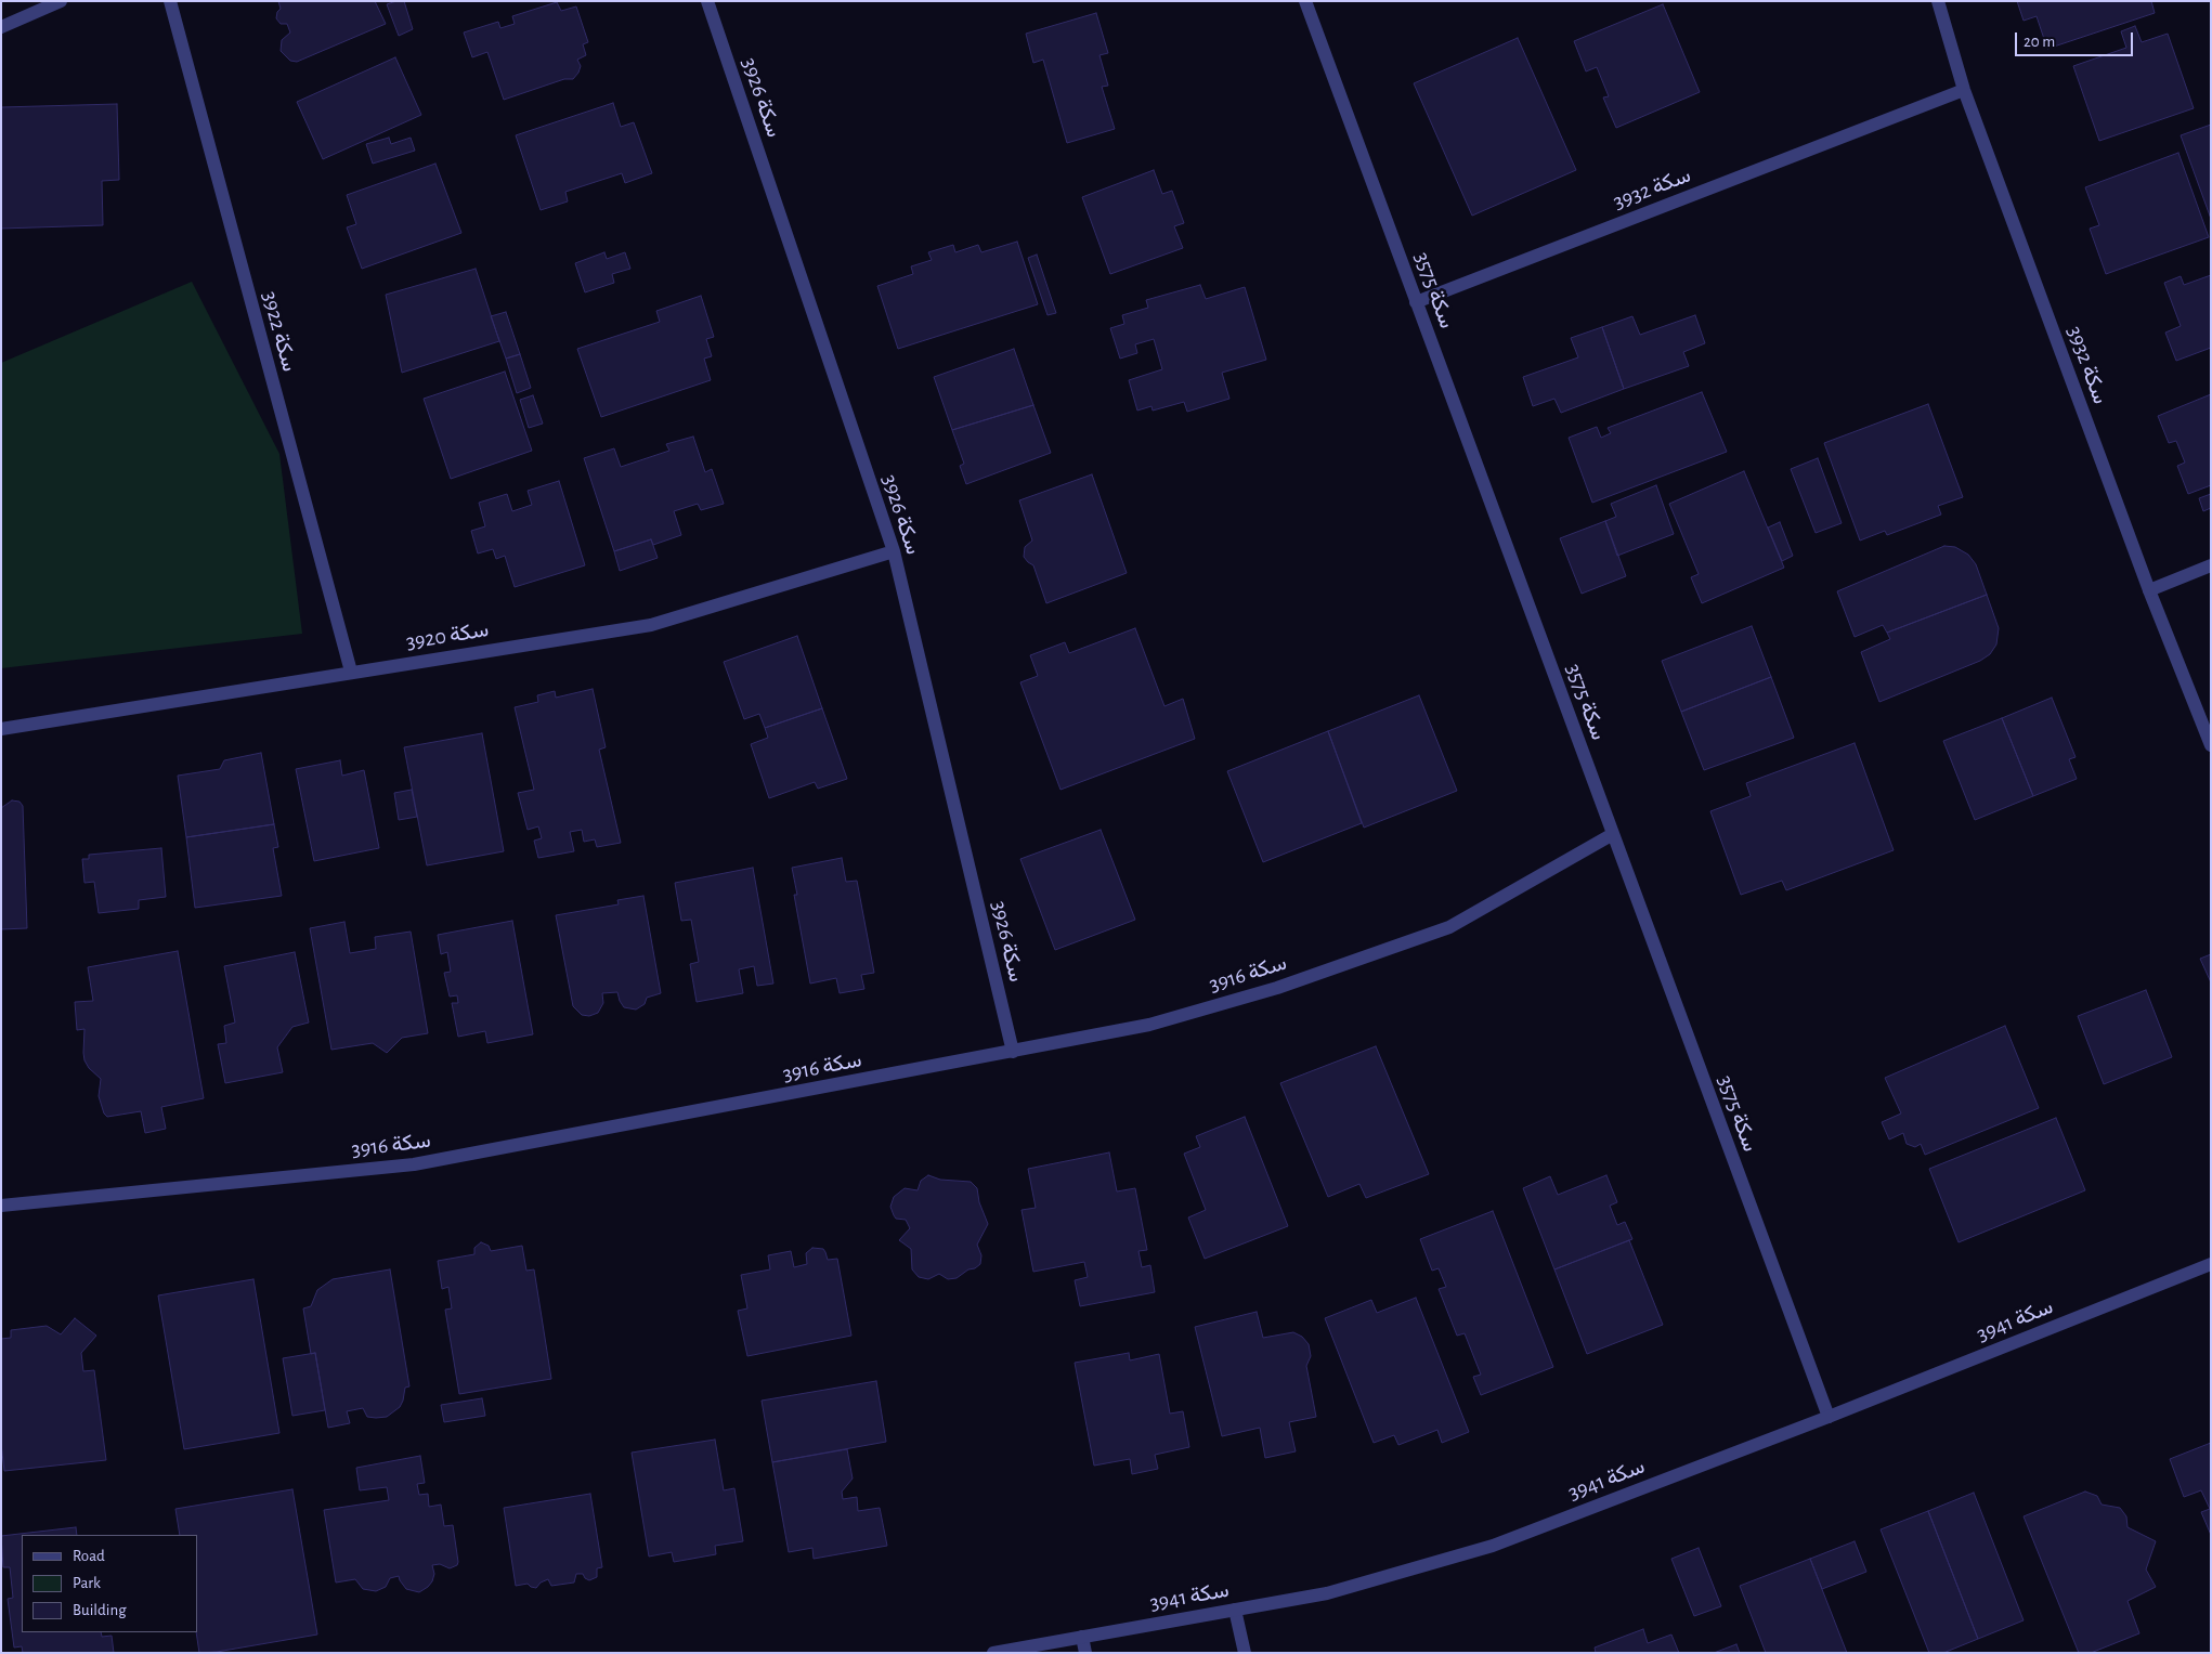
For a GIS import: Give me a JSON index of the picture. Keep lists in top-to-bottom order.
{
  "streets": {
    "street": [
      "سكة 3926",
      "سكة 3932",
      "سكة 3575",
      "سكة 3922",
      "سكة 3920",
      "سكة 3916",
      "سكة 3941"
    ]
  },
  "crossings": [
    ["سكة 3926", "سكة 3920"],
    ["سكة 3926", "سكة 3916"],
    ["سكة 3932", "سكة 3575"],
    ["سكة 3575", "سكة 3916"],
    ["سكة 3575", "سكة 3941"],
    ["سكة 3922", "سكة 3920"]
  ],
  "legend": ["Road", "Park", "Building"],
  "scale_bar": "20 m"
}
